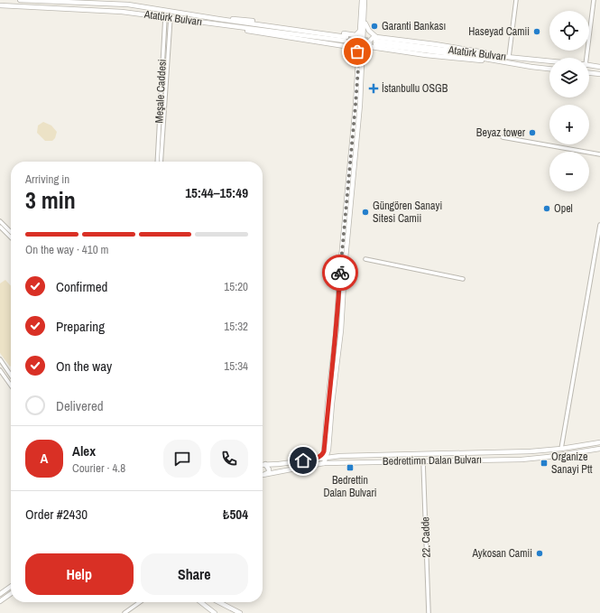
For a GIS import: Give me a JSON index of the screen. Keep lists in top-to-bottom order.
{
  "streets": {
    "main road": ["Atatürk Bulvarı", "Bedrettimn Dalan Bulvarı"],
    "street": ["Meşale Caddesi", "22. Cadde"]
  },
  "crossings": [
    ["Atatürk Bulvarı", "Meşale Caddesi"],
    ["Bedrettimn Dalan Bulvarı", "22. Cadde"]
  ],
  "places": {
    "other": [
      "Garanti Bankası",
      "Haseyad Camii",
      "Beyaz tower",
      "Opel",
      "Güngören Sanayi Sitesi Camii",
      "Aykosan Camii"
    ],
    "health": ["İstanbullu OSGB"],
    "transit": ["Organize Sanayi Ptt", "Bedrettin Dalan Bulvari"]
  },
  "page": {
    "map_buttons": ["+", "−"],
    "heading": ["3 min", "Arriving in", "15:44–15:49"],
    "panel": [
      "Alex",
      "Courier · 4.8",
      "Order #2430",
      "₺504"
    ],
    "bar": "On the way · 410 m",
    "list": [
      ["Confirmed", "15:20"],
      ["Preparing", "15:32"],
      ["On the way", "15:34"],
      "Delivered"
    ],
    "round": "A",
    "buttons": ["Help", "Share"]
  }
}
